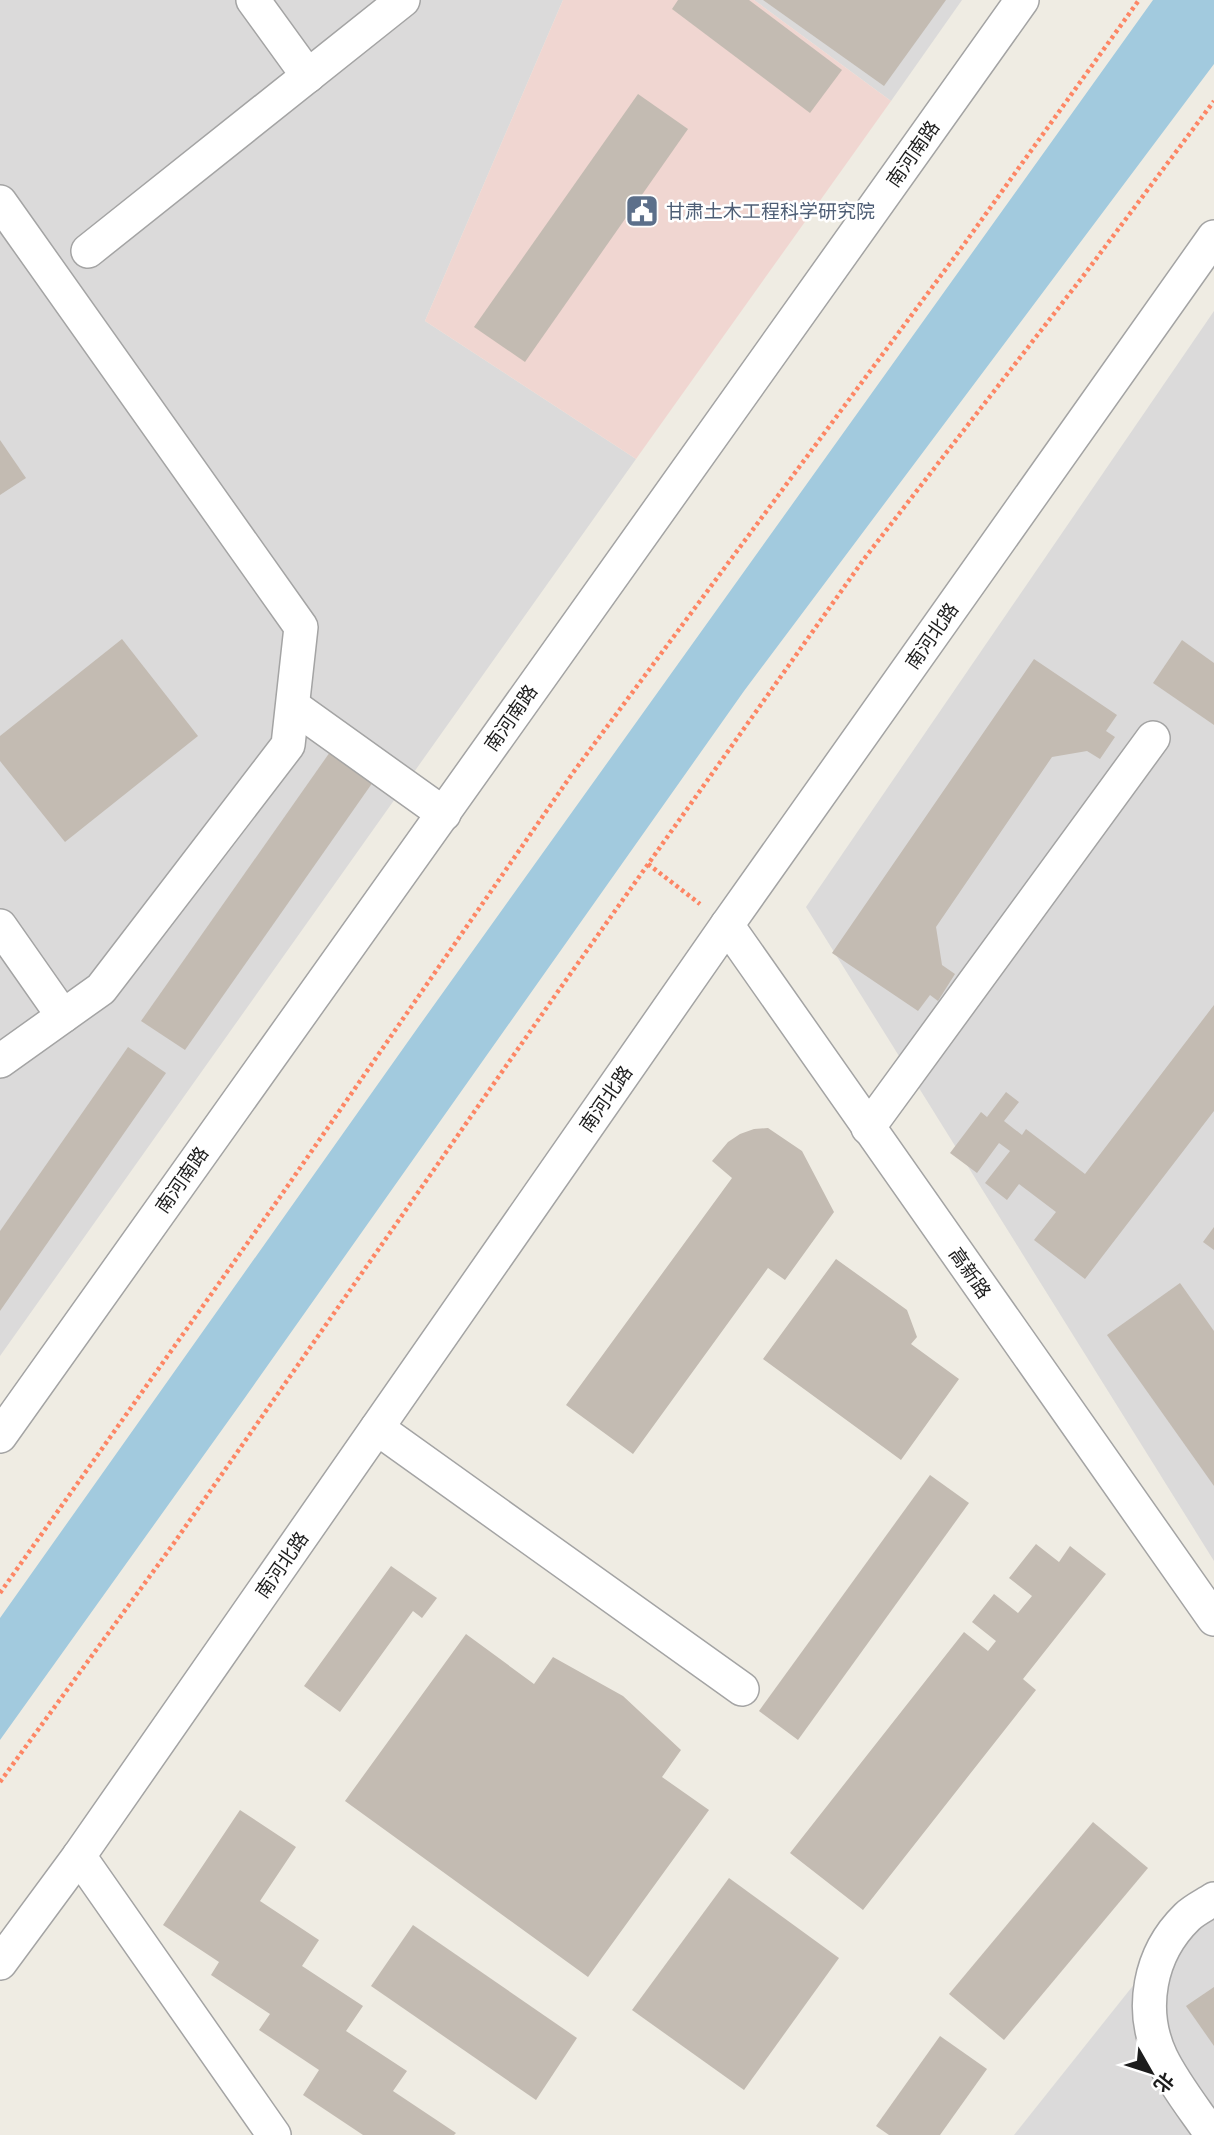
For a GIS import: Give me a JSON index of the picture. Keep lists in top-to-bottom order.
{
  "streets": {
    "street": ["南河南路", "南河北路", "高新路"]
  },
  "crossings": [
    ["南河北路", "高新路"]
  ],
  "places": {
    "public building": ["甘肃土木工程科学研究院"]
  },
  "north": "bottom right"
}
